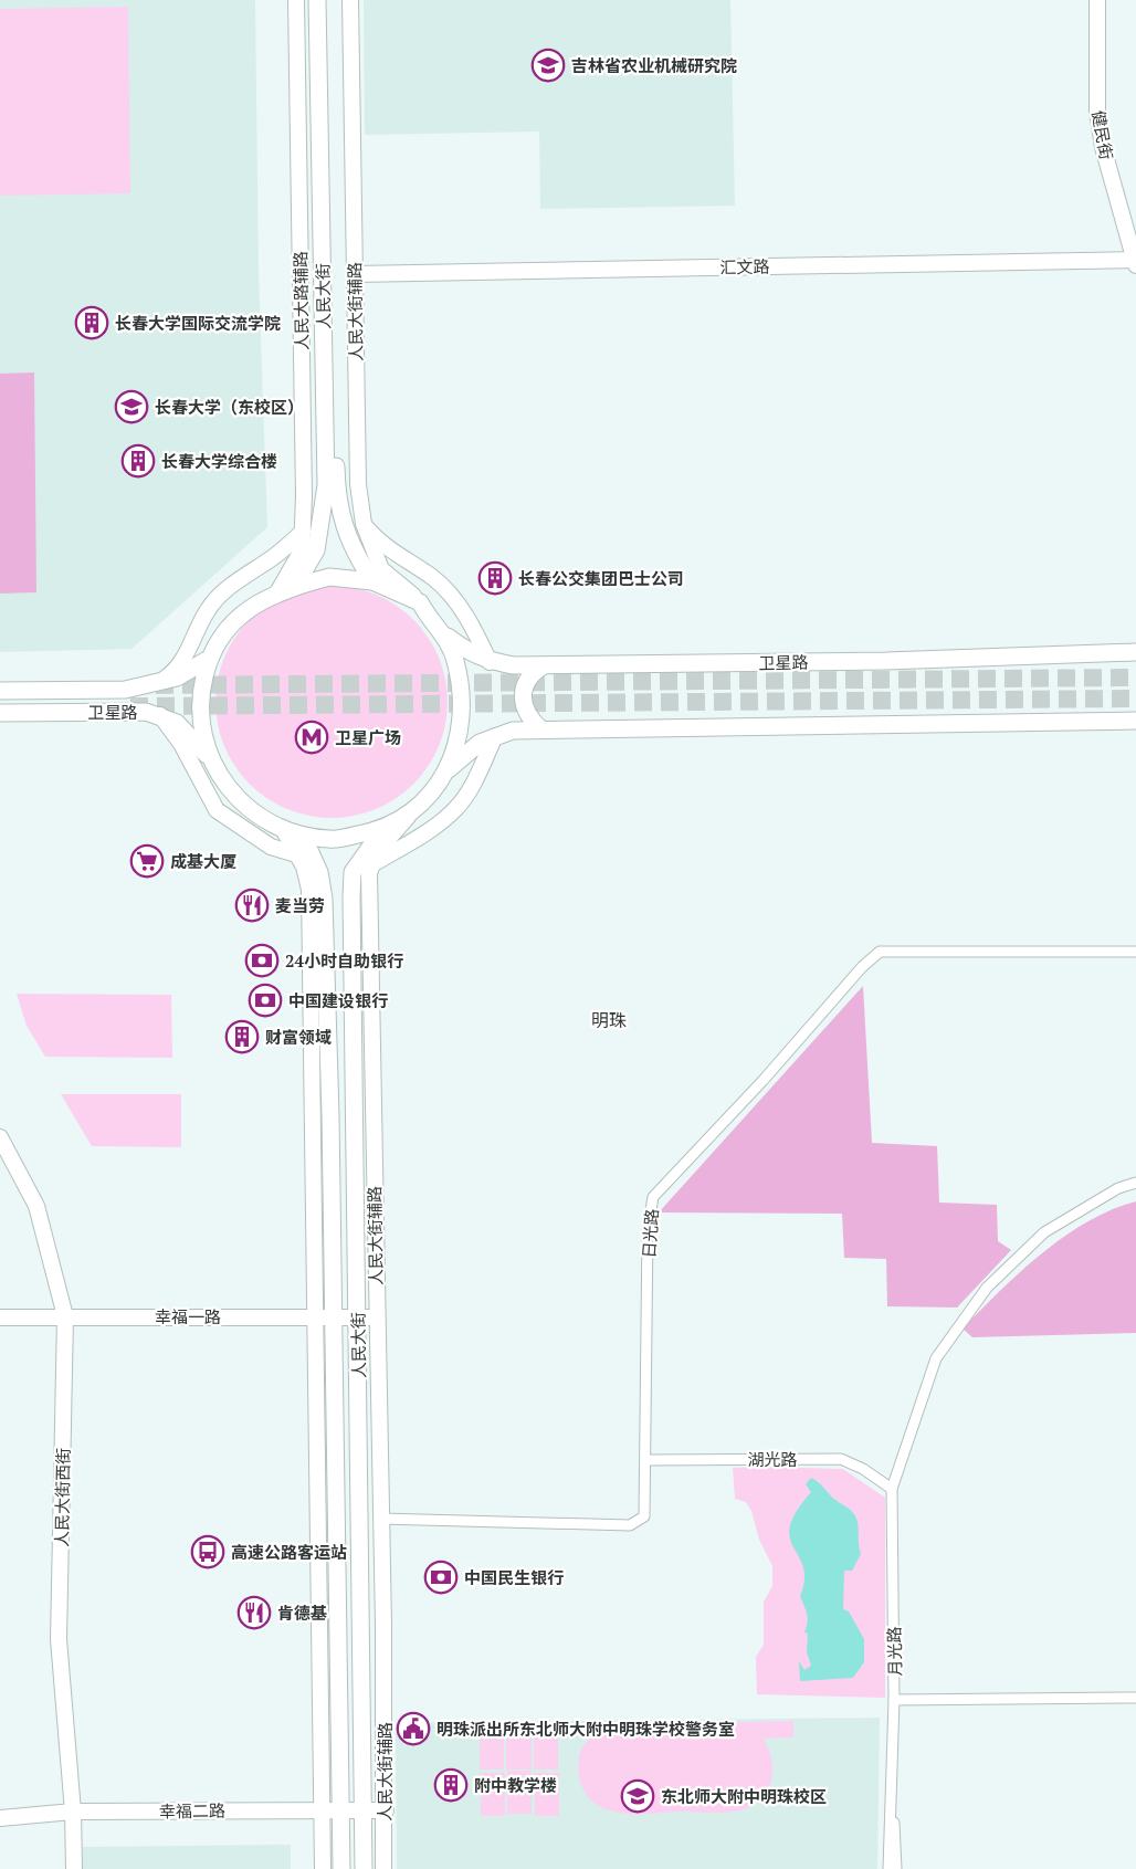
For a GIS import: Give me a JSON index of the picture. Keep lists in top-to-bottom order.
{
  "streets": {
    "main road": [
      "健民街",
      "汇文路",
      "人民大街",
      "人民大路辅路",
      "人民大街辅路",
      "卫星路",
      "幸福一路",
      "人民大街西街",
      "幸福二路"
    ],
    "street": ["日光路", "湖光路", "月光路"]
  },
  "crossings": [
    ["健民街", "汇文路"],
    ["汇文路", "人民大街辅路"],
    ["人民大街", "幸福一路"],
    ["人民大街", "幸福二路"],
    ["人民大街辅路", "日光路"],
    ["人民大街辅路", "幸福一路"],
    ["人民大街辅路", "幸福二路"],
    ["日光路", "湖光路"],
    ["幸福一路", "人民大街西街"],
    ["湖光路", "月光路"],
    ["人民大街西街", "幸福二路"]
  ],
  "districts": ["明珠"],
  "places": {
    "school or university": ["吉林省农业机械研究院", "长春大学（东校区）", "东北师大附中明珠校区"],
    "building": [
      "长春大学国际交流学院",
      "长春大学综合楼",
      "长春公交集团巴士公司",
      "财富领域",
      "附中教学楼"
    ],
    "metro station": ["卫星广场"],
    "supermarket": ["成基大厦"],
    "restaurant": ["麦当劳", "肯德基"],
    "bank": ["24小时自助银行", "中国建设银行", "中国民生银行"],
    "bus stop": ["高速公路客运站"],
    "public building": ["明珠派出所东北师大附中明珠学校警务室"]
  }
}
